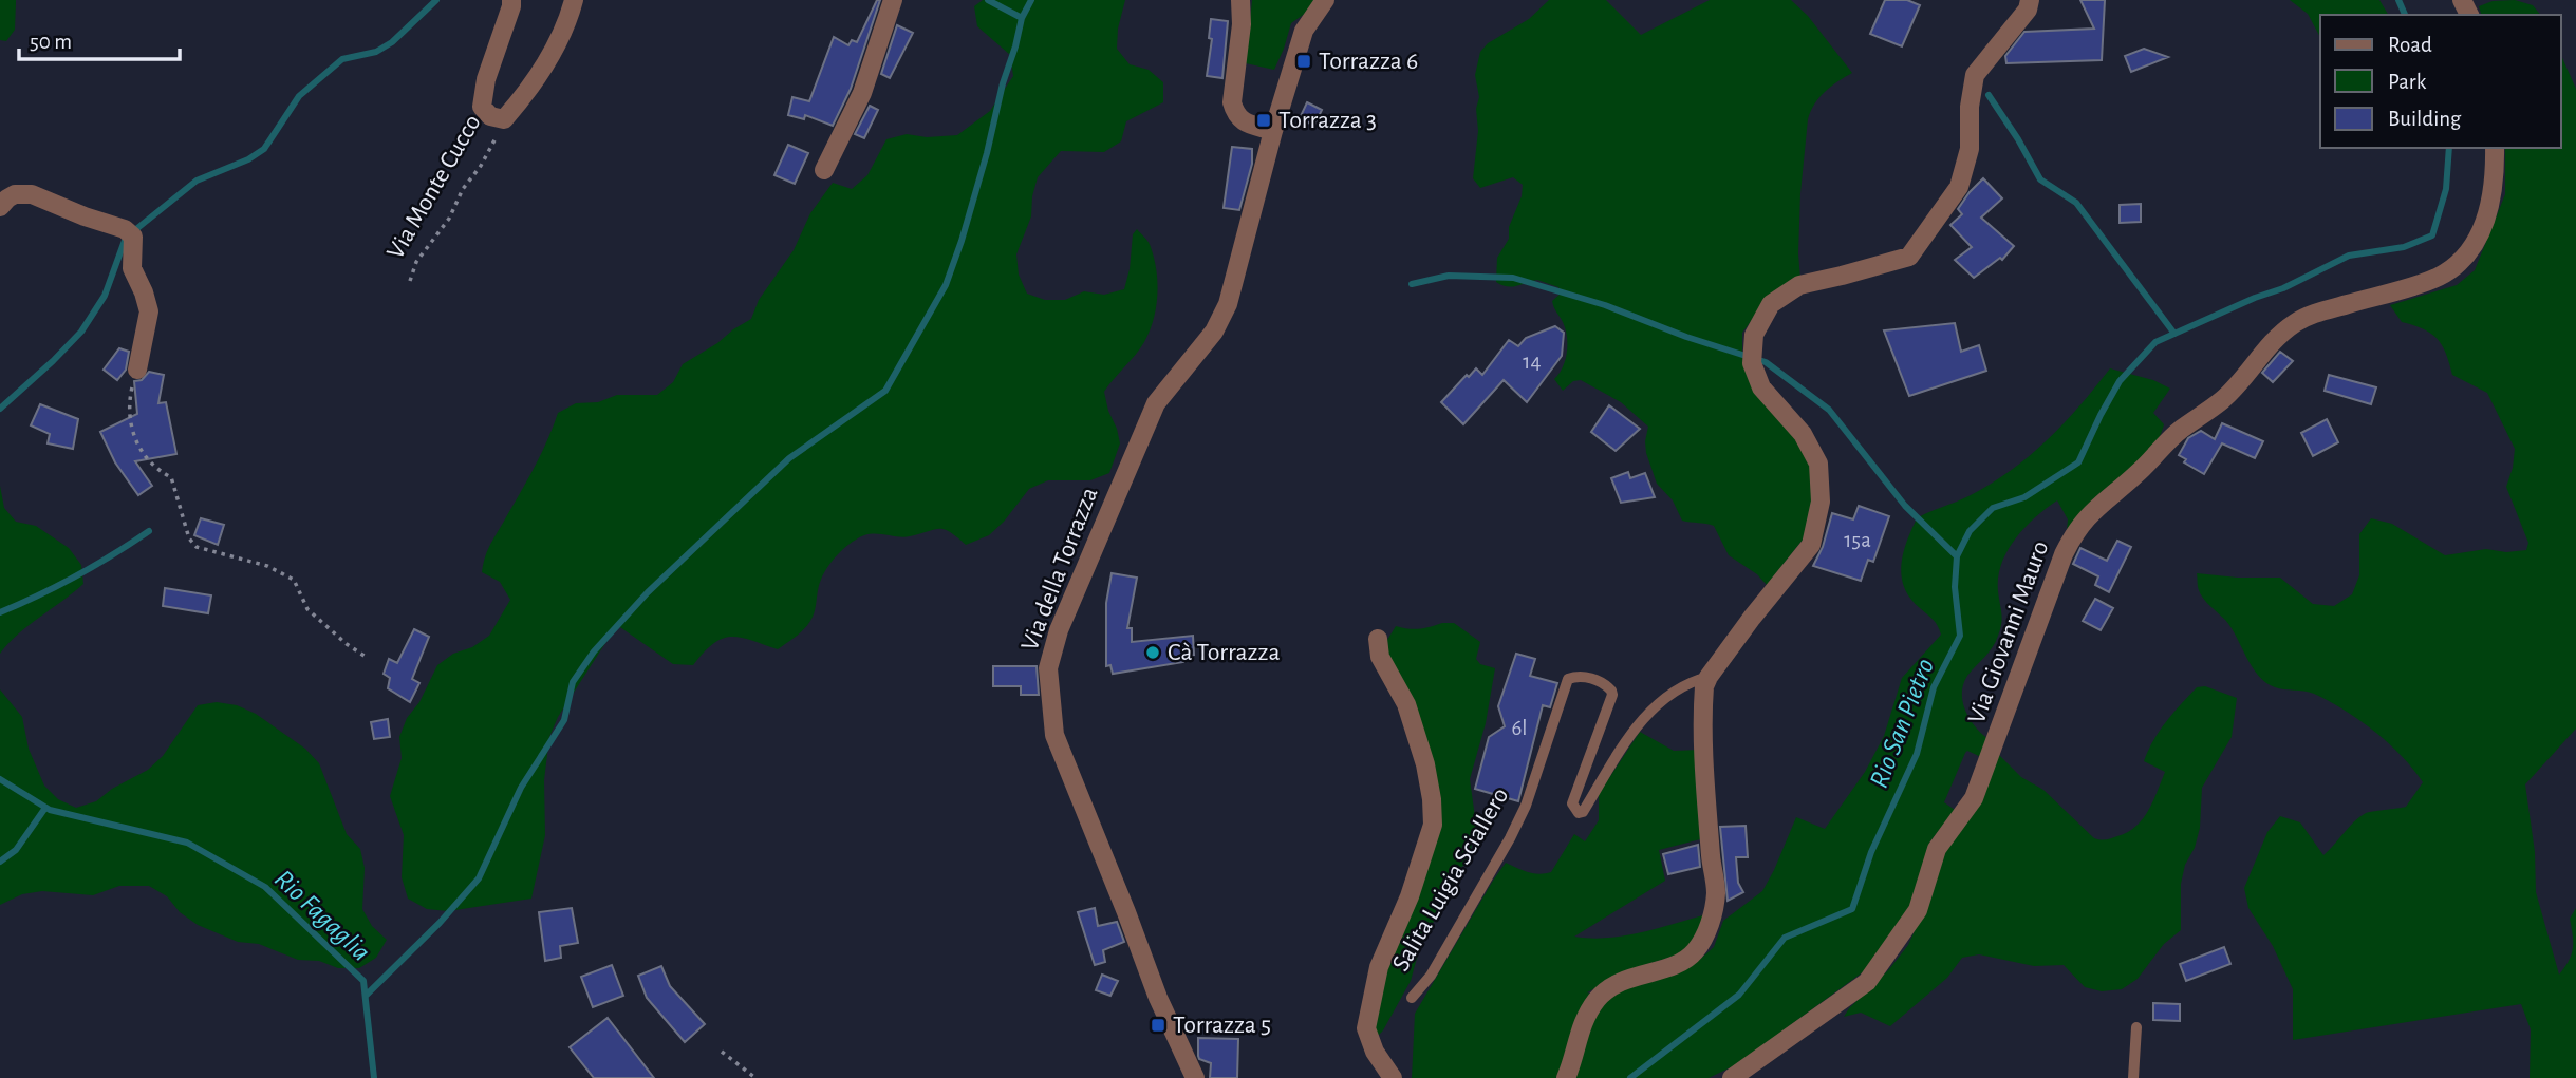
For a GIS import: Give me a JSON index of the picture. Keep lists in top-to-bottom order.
{
  "streets": {
    "street": [
      "Via Monte Cucco",
      "Via della Torrazza",
      "Via Giovanni Mauro",
      "Salita Luigia Sciallero"
    ]
  },
  "water": ["Rio San Pietro", "Rio Fagaglia"],
  "places": {
    "transit": ["Torrazza 6", "Torrazza 3", "Torrazza 5"],
    "other": ["Cà Torrazza"]
  },
  "house_numbers": ["14", "15a", "6l"],
  "legend": ["Road", "Park", "Building"],
  "scale_bar": "50 m"
}
